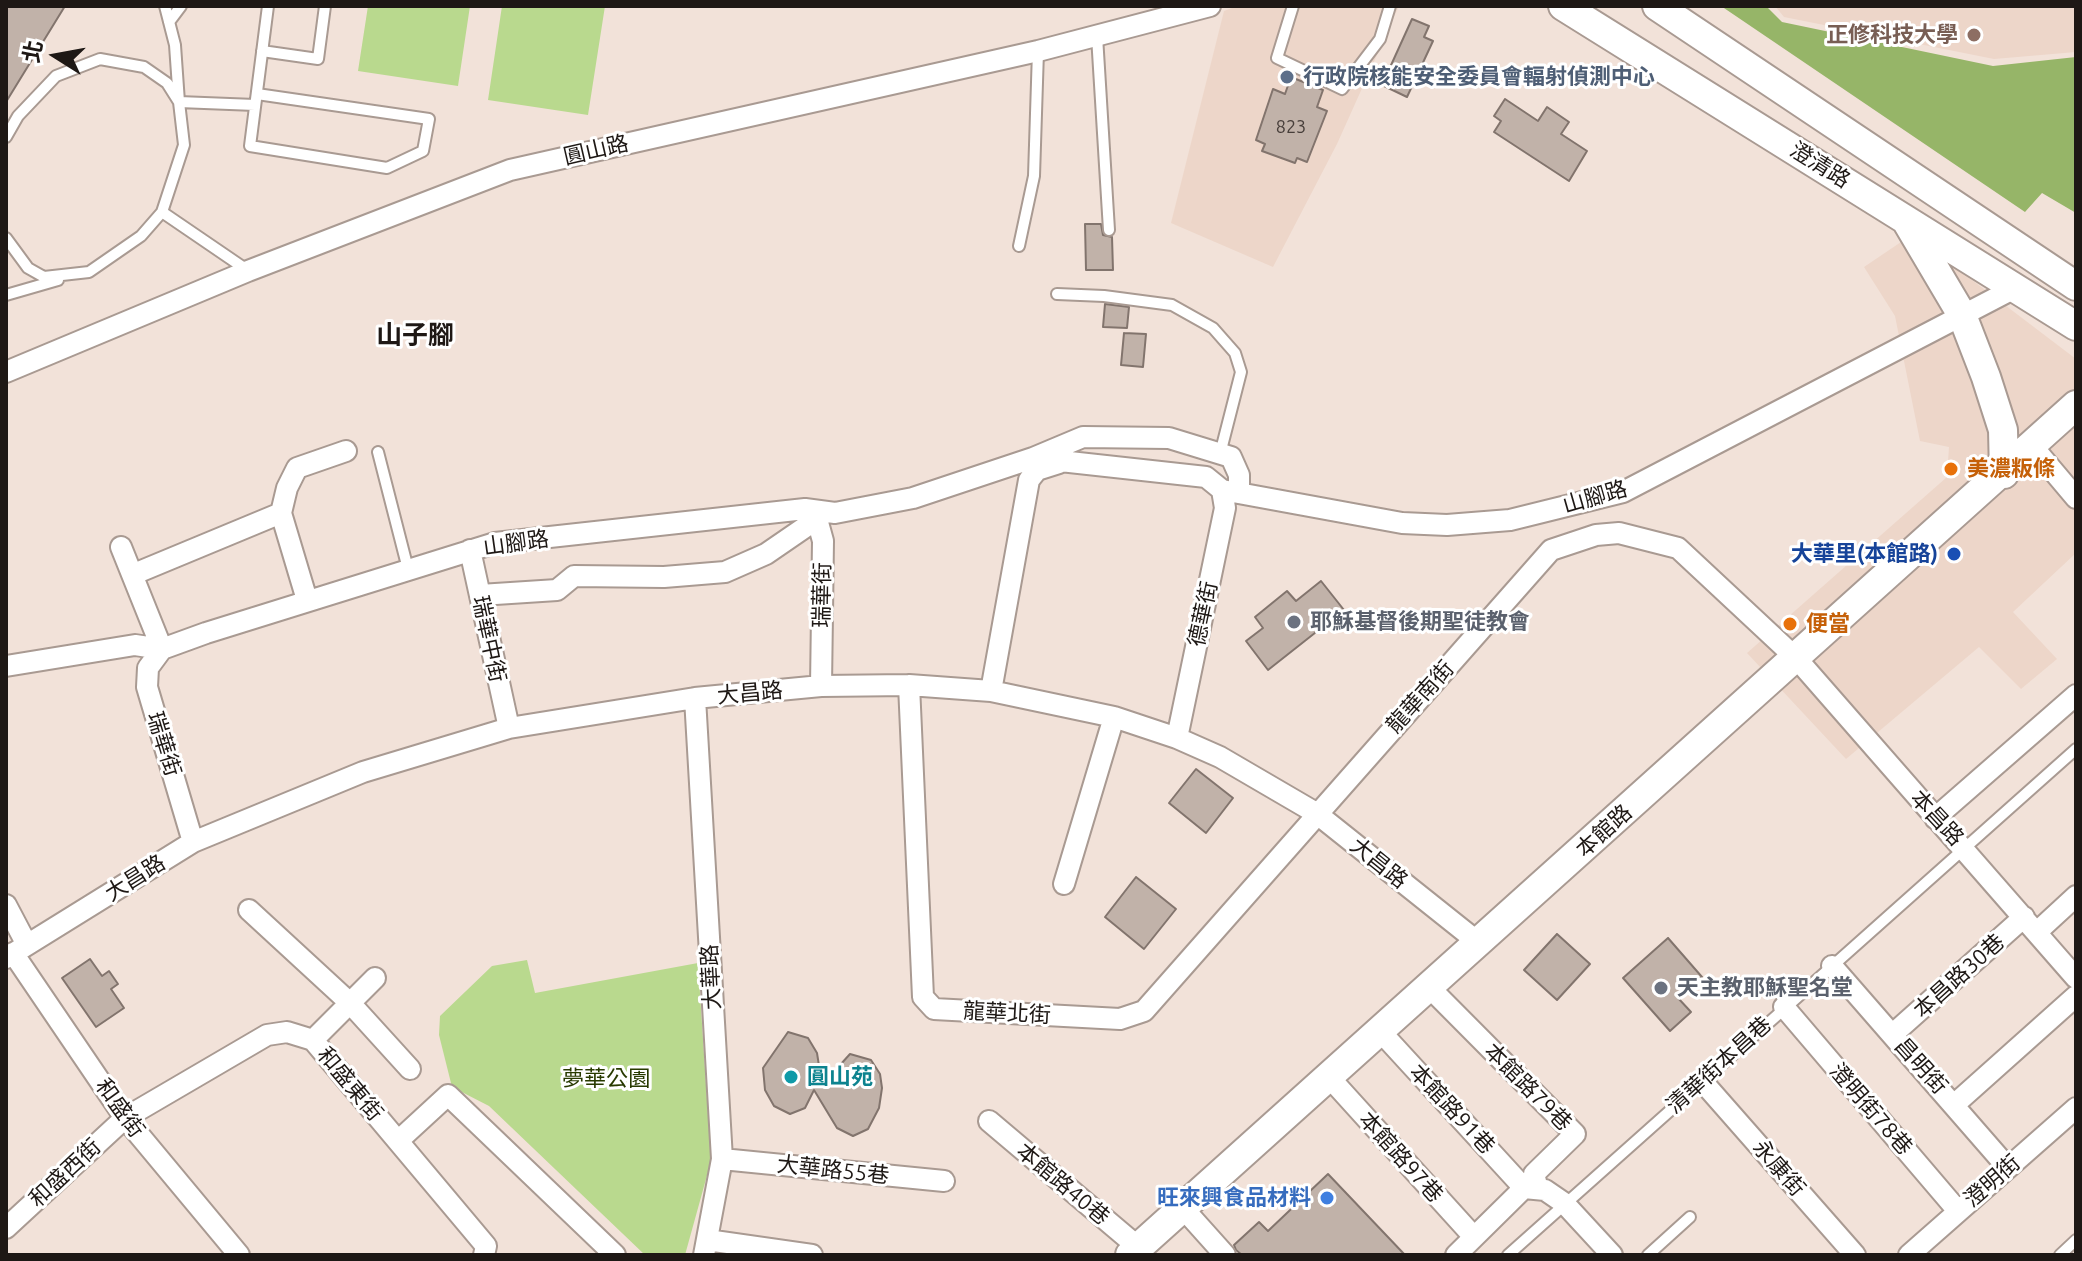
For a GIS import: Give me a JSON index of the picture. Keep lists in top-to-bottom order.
{
  "streets": {
    "street": [
      "圓山路",
      "澄清路",
      "山腳路",
      "瑞華街",
      "德華街",
      "瑞華中街",
      "大昌路",
      "龍華南街",
      "本昌路",
      "本館路",
      "本昌路30巷",
      "大華路",
      "龍華北街",
      "昌明街",
      "和盛東街",
      "本館路79巷",
      "和盛街",
      "本館路91巷",
      "澄明街78巷",
      "本館路97巷",
      "永康街",
      "大華路55巷",
      "和盛西街",
      "澄明街",
      "本館路40巷"
    ],
    "lane": ["清華街本昌巷"]
  },
  "crossings": [
    ["澄清路", "山腳路"],
    ["山腳路", "瑞華街"],
    ["山腳路", "德華街"],
    ["山腳路", "瑞華中街"],
    ["瑞華街", "大昌路"],
    ["德華街", "大昌路"],
    ["瑞華中街", "大昌路"],
    ["大昌路", "龍華南街"],
    ["大昌路", "本館路"],
    ["大昌路", "大華路"],
    ["大昌路", "龍華北街"],
    ["大昌路", "和盛街"],
    ["龍華南街", "本昌路"],
    ["龍華南街", "本館路"],
    ["龍華南街", "龍華北街"],
    ["本昌路", "本館路"],
    ["本昌路", "本昌路30巷"],
    ["本昌路", "清華街本昌巷"],
    ["本館路", "本館路79巷"],
    ["本館路", "本館路91巷"],
    ["本館路", "本館路97巷"],
    ["本館路", "本館路40巷"],
    ["本昌路30巷", "昌明街"],
    ["大華路", "大華路55巷"],
    ["清華街本昌巷", "昌明街"],
    ["清華街本昌巷", "本館路91巷"],
    ["清華街本昌巷", "澄明街78巷"],
    ["清華街本昌巷", "永康街"],
    ["昌明街", "澄明街"],
    ["和盛東街", "和盛街"],
    ["和盛東街", "和盛西街"],
    ["本館路79巷", "本館路91巷"],
    ["和盛街", "和盛西街"],
    ["澄明街78巷", "澄明街"]
  ],
  "districts": ["山子腳"],
  "parks": ["夢華公園"],
  "places": [
    "正修科技大學",
    "行政院核能安全委員會輻射偵測中心",
    "美濃粄條",
    "大華里(本館路)",
    "耶穌基督後期聖徒教會",
    "便當",
    "天主教耶穌聖名堂",
    "圓山苑",
    "旺來興食品材料"
  ],
  "house_numbers": ["823"],
  "north": "left"
}
